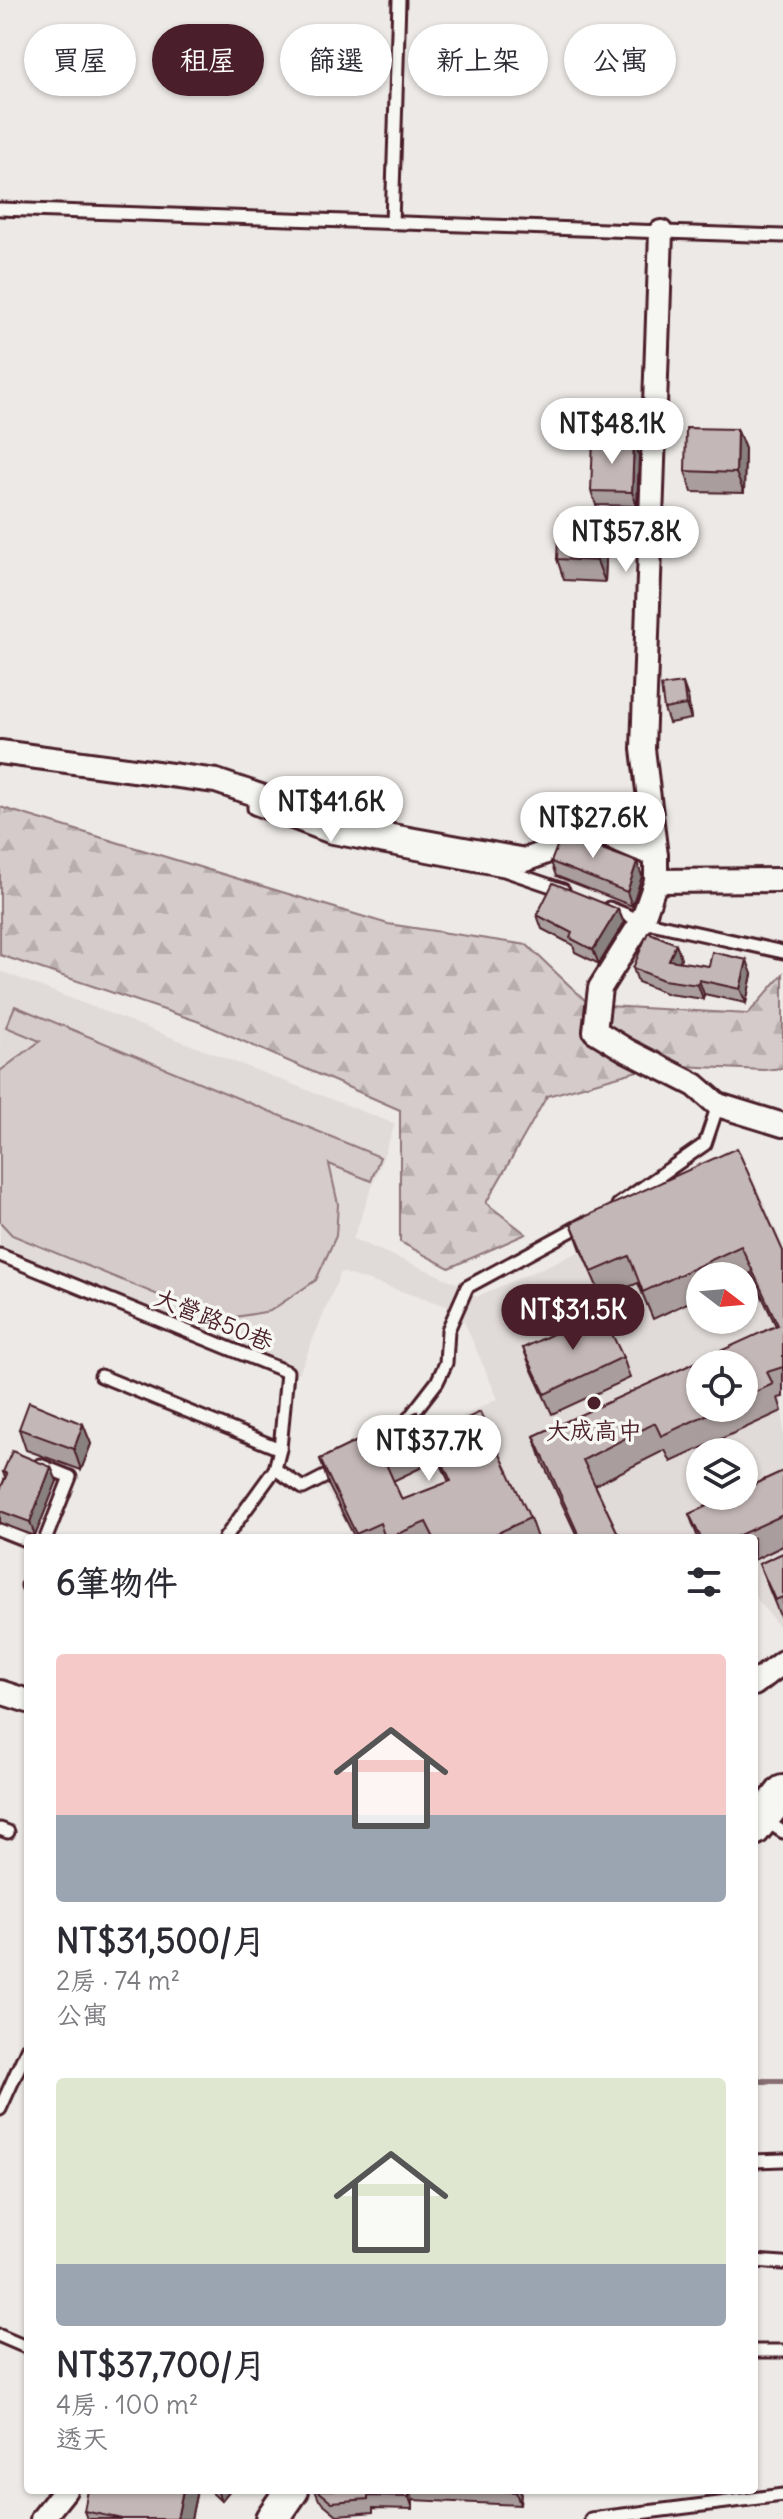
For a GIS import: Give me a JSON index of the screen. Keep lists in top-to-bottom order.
{
  "streets": {
    "lane": ["大營路50巷"]
  },
  "places": ["大成高中"],
  "north": "right",
  "page": {
    "chip": [
      "買屋",
      "租屋",
      "篩選",
      "新上架",
      "公寓"
    ],
    "price": [
      "NT$48.1K",
      "NT$57.8K",
      "NT$41.6K",
      "NT$27.6K",
      "NT$31.5K",
      "NT$37.7K"
    ],
    "heading": "6筆物件",
    "list": [
      {
        "name": "NT$31,500/月",
        "note": "2房 · 74 m² · 公寓"
      },
      {
        "name": "NT$37,700/月",
        "note": "4房 · 100 m² · 透天"
      }
    ]
  }
}
